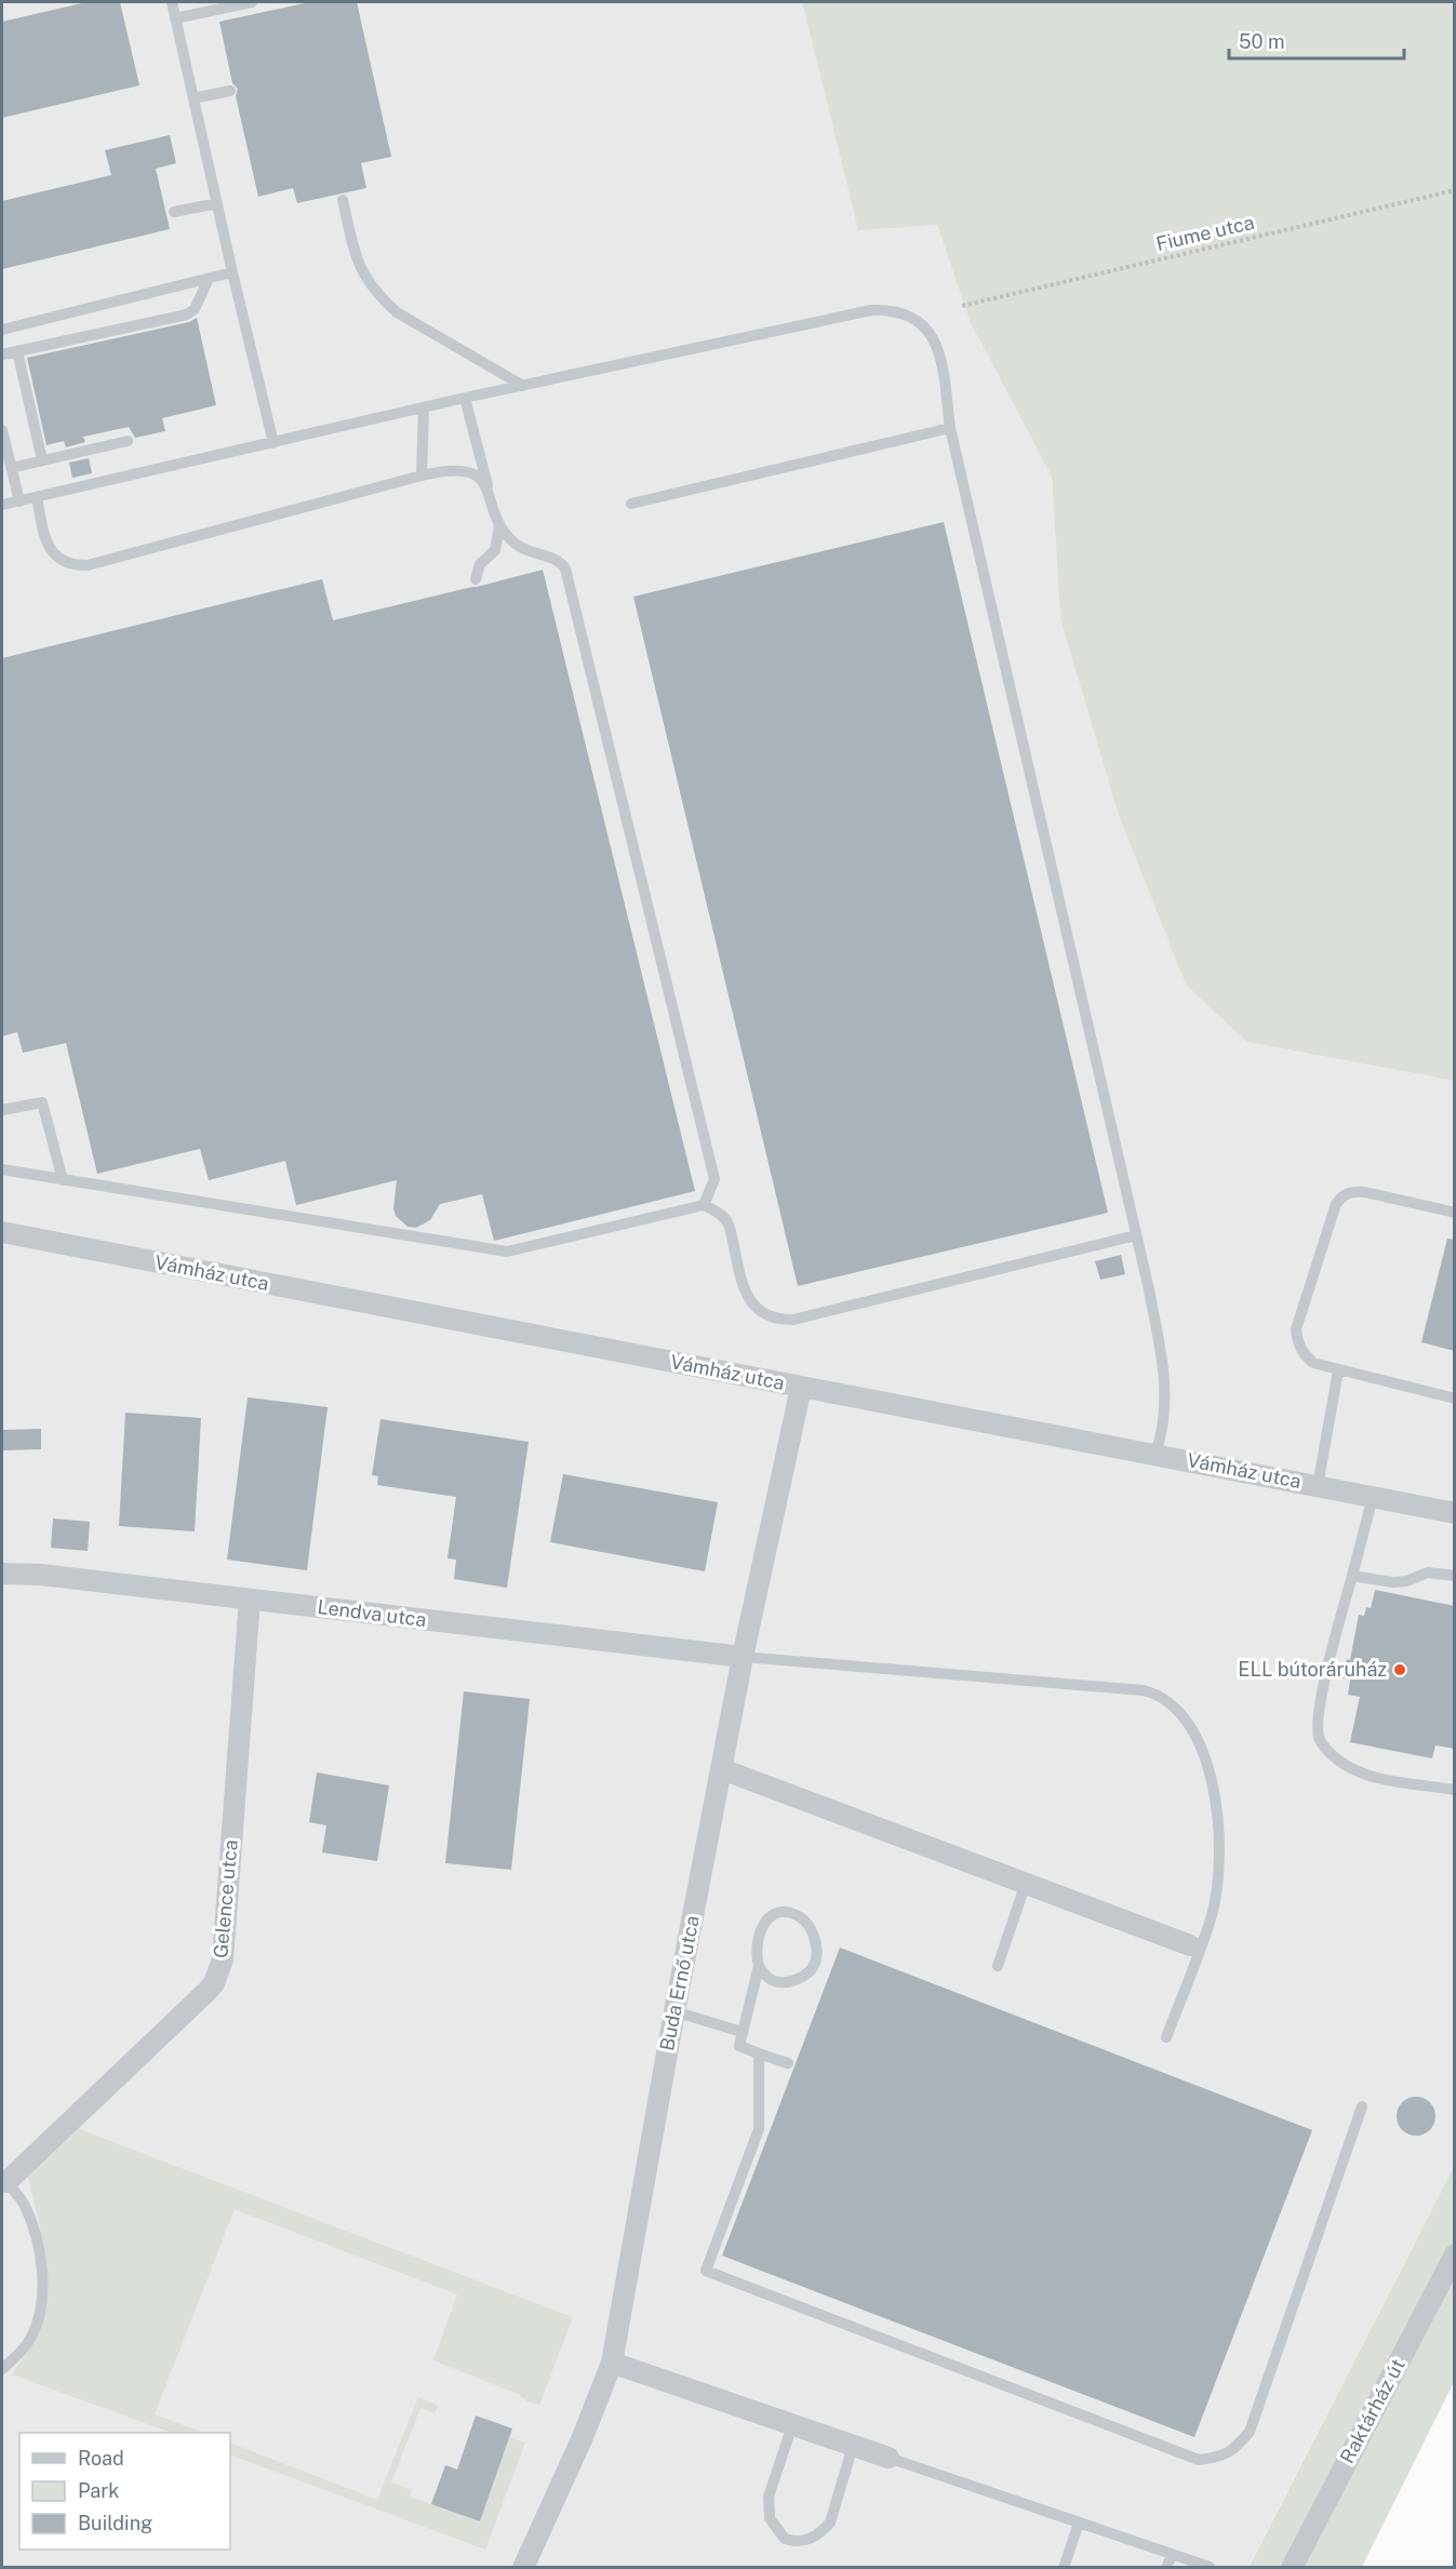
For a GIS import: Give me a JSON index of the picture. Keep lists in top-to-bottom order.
{
  "streets": {
    "street": [
      "Vámház utca",
      "Lendva utca",
      "Gelence utca",
      "Buda Ernő utca",
      "Raktárház út"
    ],
    "path": ["Fiume utca"]
  },
  "crossings": [
    ["Vámház utca", "Buda Ernő utca"],
    ["Lendva utca", "Gelence utca"],
    ["Lendva utca", "Buda Ernő utca"]
  ],
  "places": ["ELL bútoráruház"],
  "legend": ["Road", "Park", "Building"],
  "scale_bar": "50 m"
}
